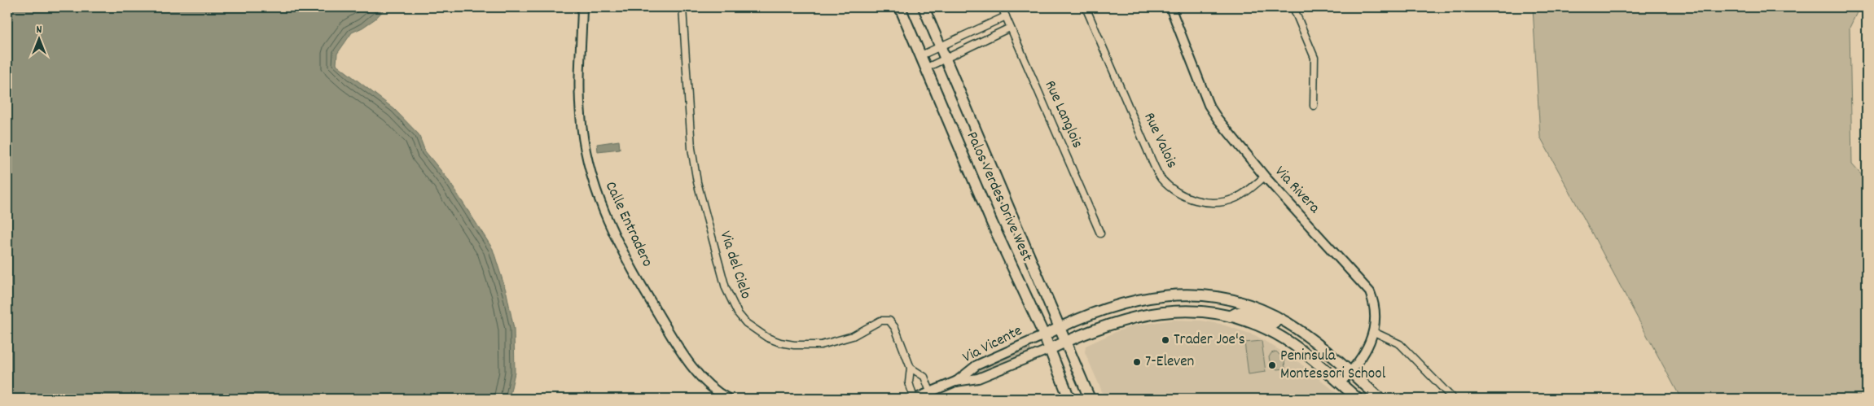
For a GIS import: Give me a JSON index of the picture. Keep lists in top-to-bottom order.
{
  "streets": {
    "main road": ["Palos Verdes Drive West"],
    "street": [
      "Rue Langlois",
      "Rue Valois",
      "Via Rivera",
      "Calle Entradero",
      "Via del Cielo",
      "Via Vicente"
    ]
  },
  "crossings": [
    ["Rue Valois", "Via Rivera"],
    ["Palos Verdes Drive West", "Via Vicente"],
    ["Via del Cielo", "Via Vicente"]
  ],
  "places": ["Trader Joe's", "7-Eleven", "Peninsula Montessori School"],
  "north": "top"
}
